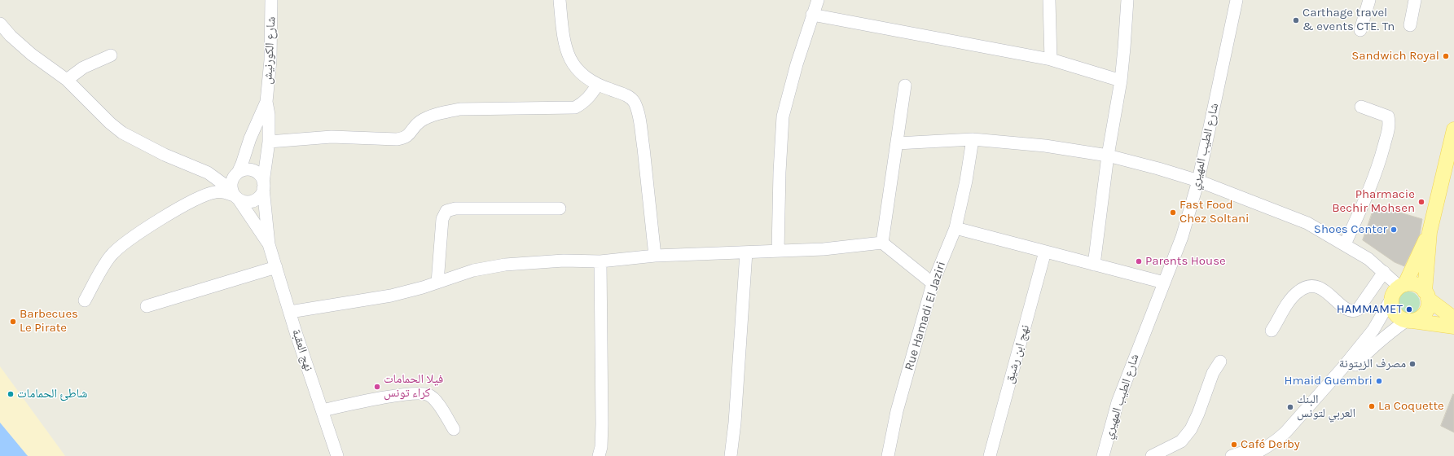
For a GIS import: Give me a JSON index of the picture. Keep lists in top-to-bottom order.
{
  "streets": {
    "street": [
      "شارع الكورنيش",
      "شارع الطيب المهيري",
      "Rue Hamadi El Jaziri",
      "نهج العقبة",
      "نهج ابن رشيق"
    ]
  },
  "places": [
    "Carthage travel & events CTE. Tn",
    "Sandwich Royal",
    "Pharmacie Bechir Mohsen",
    "Fast Food Chez Soltani",
    "Shoes Center",
    "Parents House",
    "HAMMAMET",
    "Barbecues Le Pirate",
    "مصرف الزيتونة",
    "Hmaid Guembri",
    "فيلا الحمامات كراء تونس",
    "شاطئ الحمامات",
    "La Coquette",
    "البنك العربي لتونس",
    "Café Derby"
  ]
}
